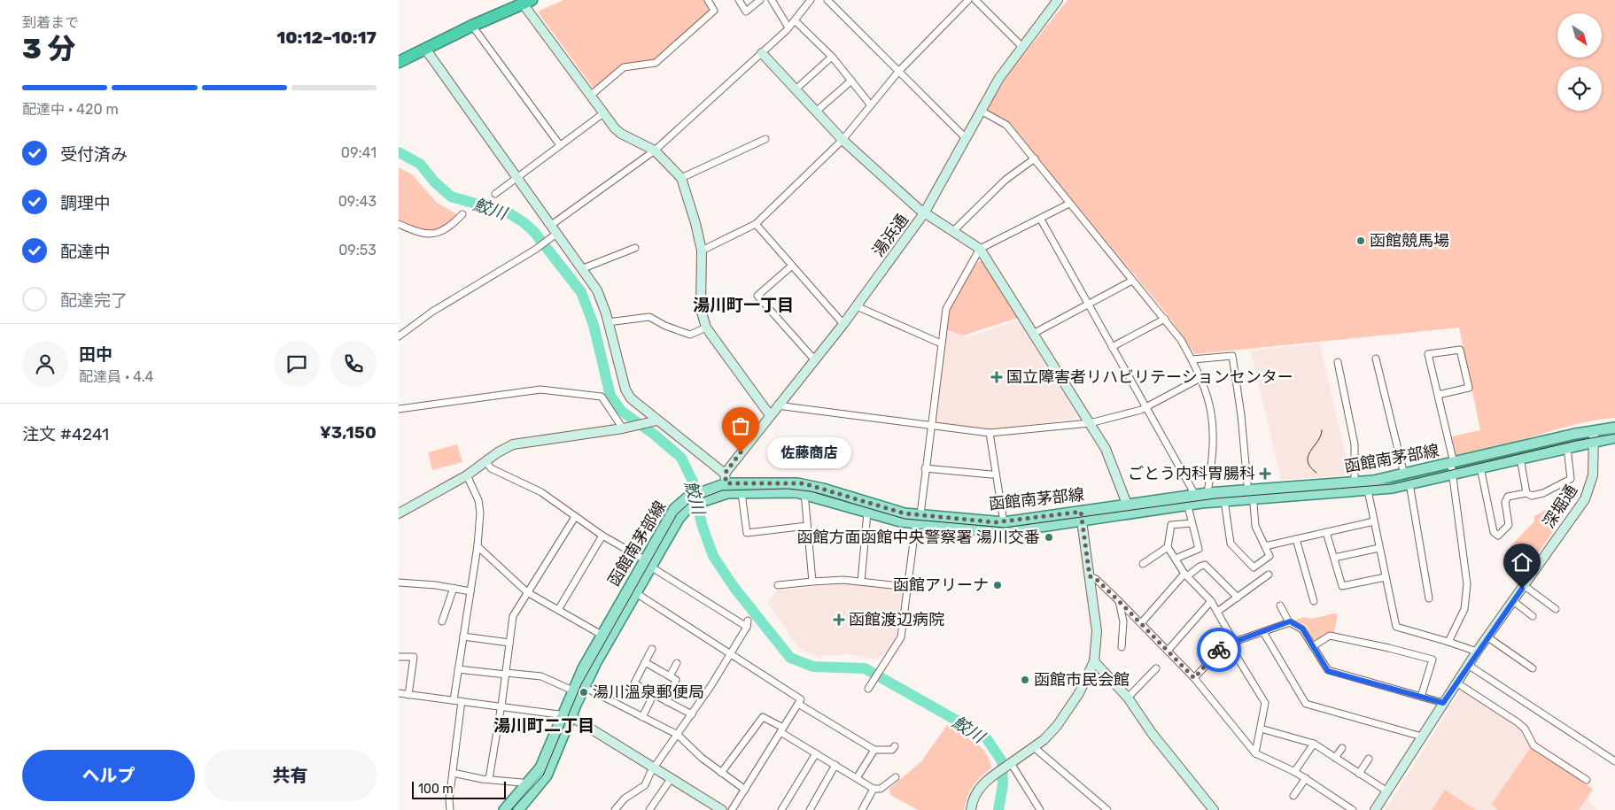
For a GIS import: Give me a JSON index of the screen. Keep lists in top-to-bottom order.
{
  "streets": {
    "main road": ["函館南茅部線"],
    "street": ["湯浜通", "深堀通"]
  },
  "crossings": [
    ["湯浜通", "函館南茅部線"],
    ["函館南茅部線", "深堀通"]
  ],
  "districts": ["湯川町一丁目", "湯川町二丁目"],
  "water": ["鮫川"],
  "places": {
    "other": [
      "函館競馬場",
      "佐藤商店",
      "函館方面函館中央警察署 湯川交番",
      "函館アリーナ",
      "函館市民会館",
      "湯川溫泉郵便局"
    ],
    "health": ["国立障害者リハビリテーションセンター", "ごとう内科胃腸科", "函館渡辺病院"]
  },
  "scale_bar": "100 m",
  "north": "bottom right",
  "page": {
    "heading": ["3 分", "到着まで", "10:12–10:17"],
    "panel": [
      "田中",
      "配達員 · 4.4",
      "注文 #4241",
      "¥3,150"
    ],
    "bar": "配達中 · 420 m",
    "list": [
      ["受付済み", "09:41"],
      ["調理中", "09:43"],
      ["配達中", "09:53"],
      "配達完了"
    ],
    "bubble": "佐藤商店",
    "buttons": ["ヘルプ", "共有"],
    "scale": "100 m"
  }
}
